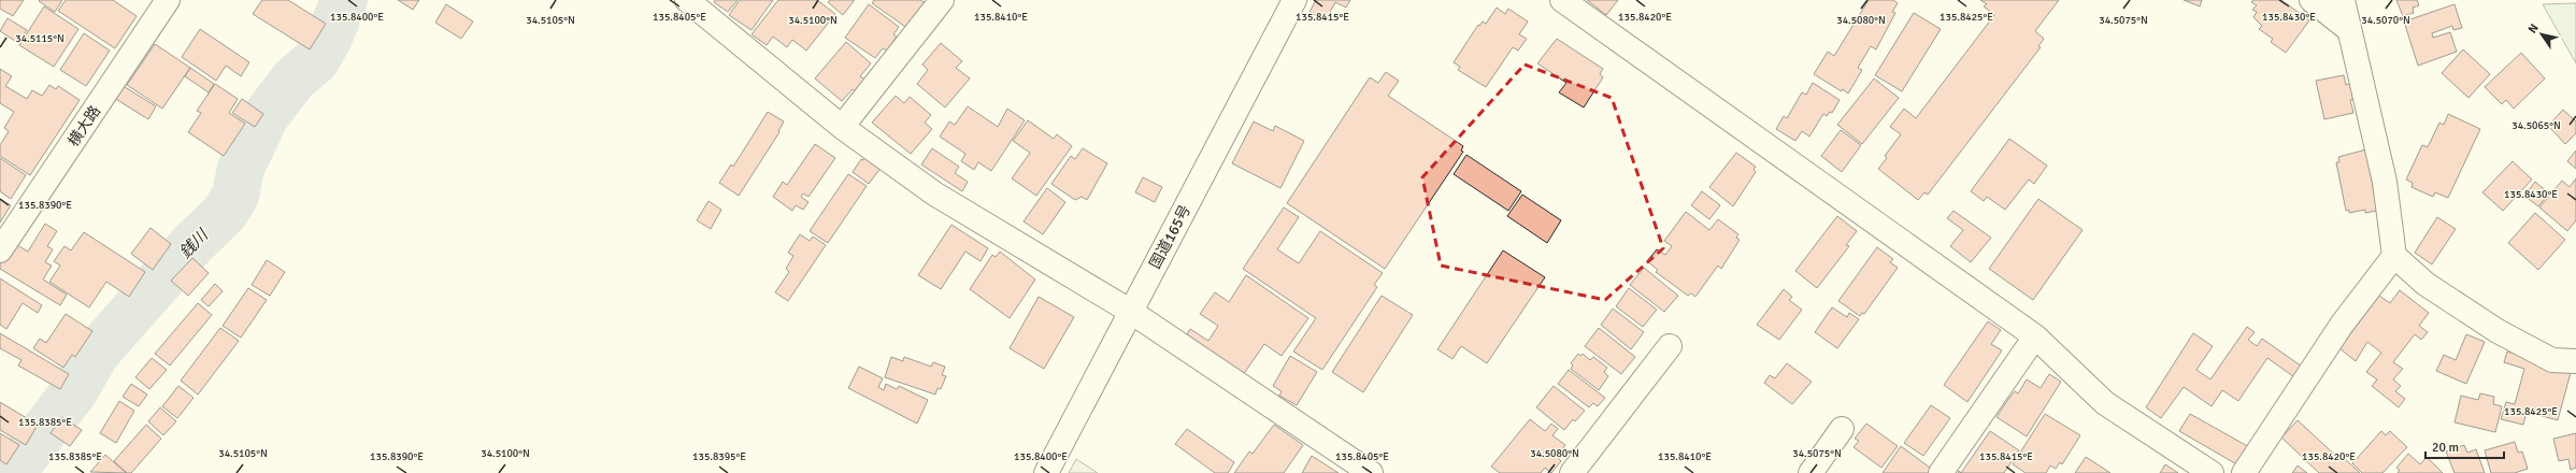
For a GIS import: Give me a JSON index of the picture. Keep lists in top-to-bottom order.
{
  "streets": {
    "main road": ["横大路", "国道165号"]
  },
  "water": ["銭川"],
  "scale_bar": "20 m",
  "north": "top left",
  "coordinates": [
    "135.8430°E",
    "135.8400°E",
    "135.8405°E",
    "135.8410°E",
    "135.8415°E",
    "135.8420°E",
    "135.8425°E",
    "34.5080°N",
    "34.5075°N",
    "34.5105°N",
    "34.5100°N",
    "34.5070°N",
    "34.5115°N",
    "34.5065°N",
    "135.8390°E",
    "135.8385°E",
    "135.8395°E"
  ]
}
